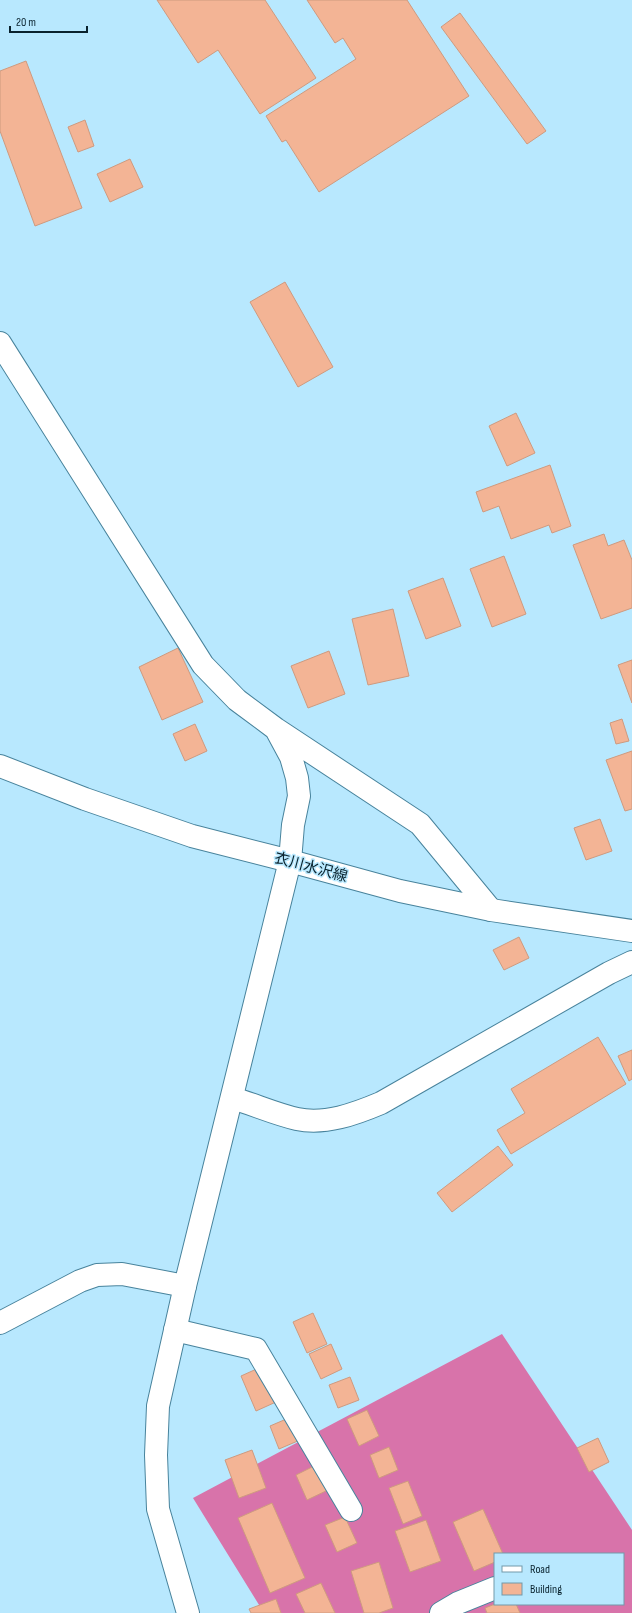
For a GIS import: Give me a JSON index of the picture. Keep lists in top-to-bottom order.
{
  "streets": {
    "street": ["衣川水沢線"]
  },
  "legend": ["Road", "Building"],
  "scale_bar": "20 m"
}
